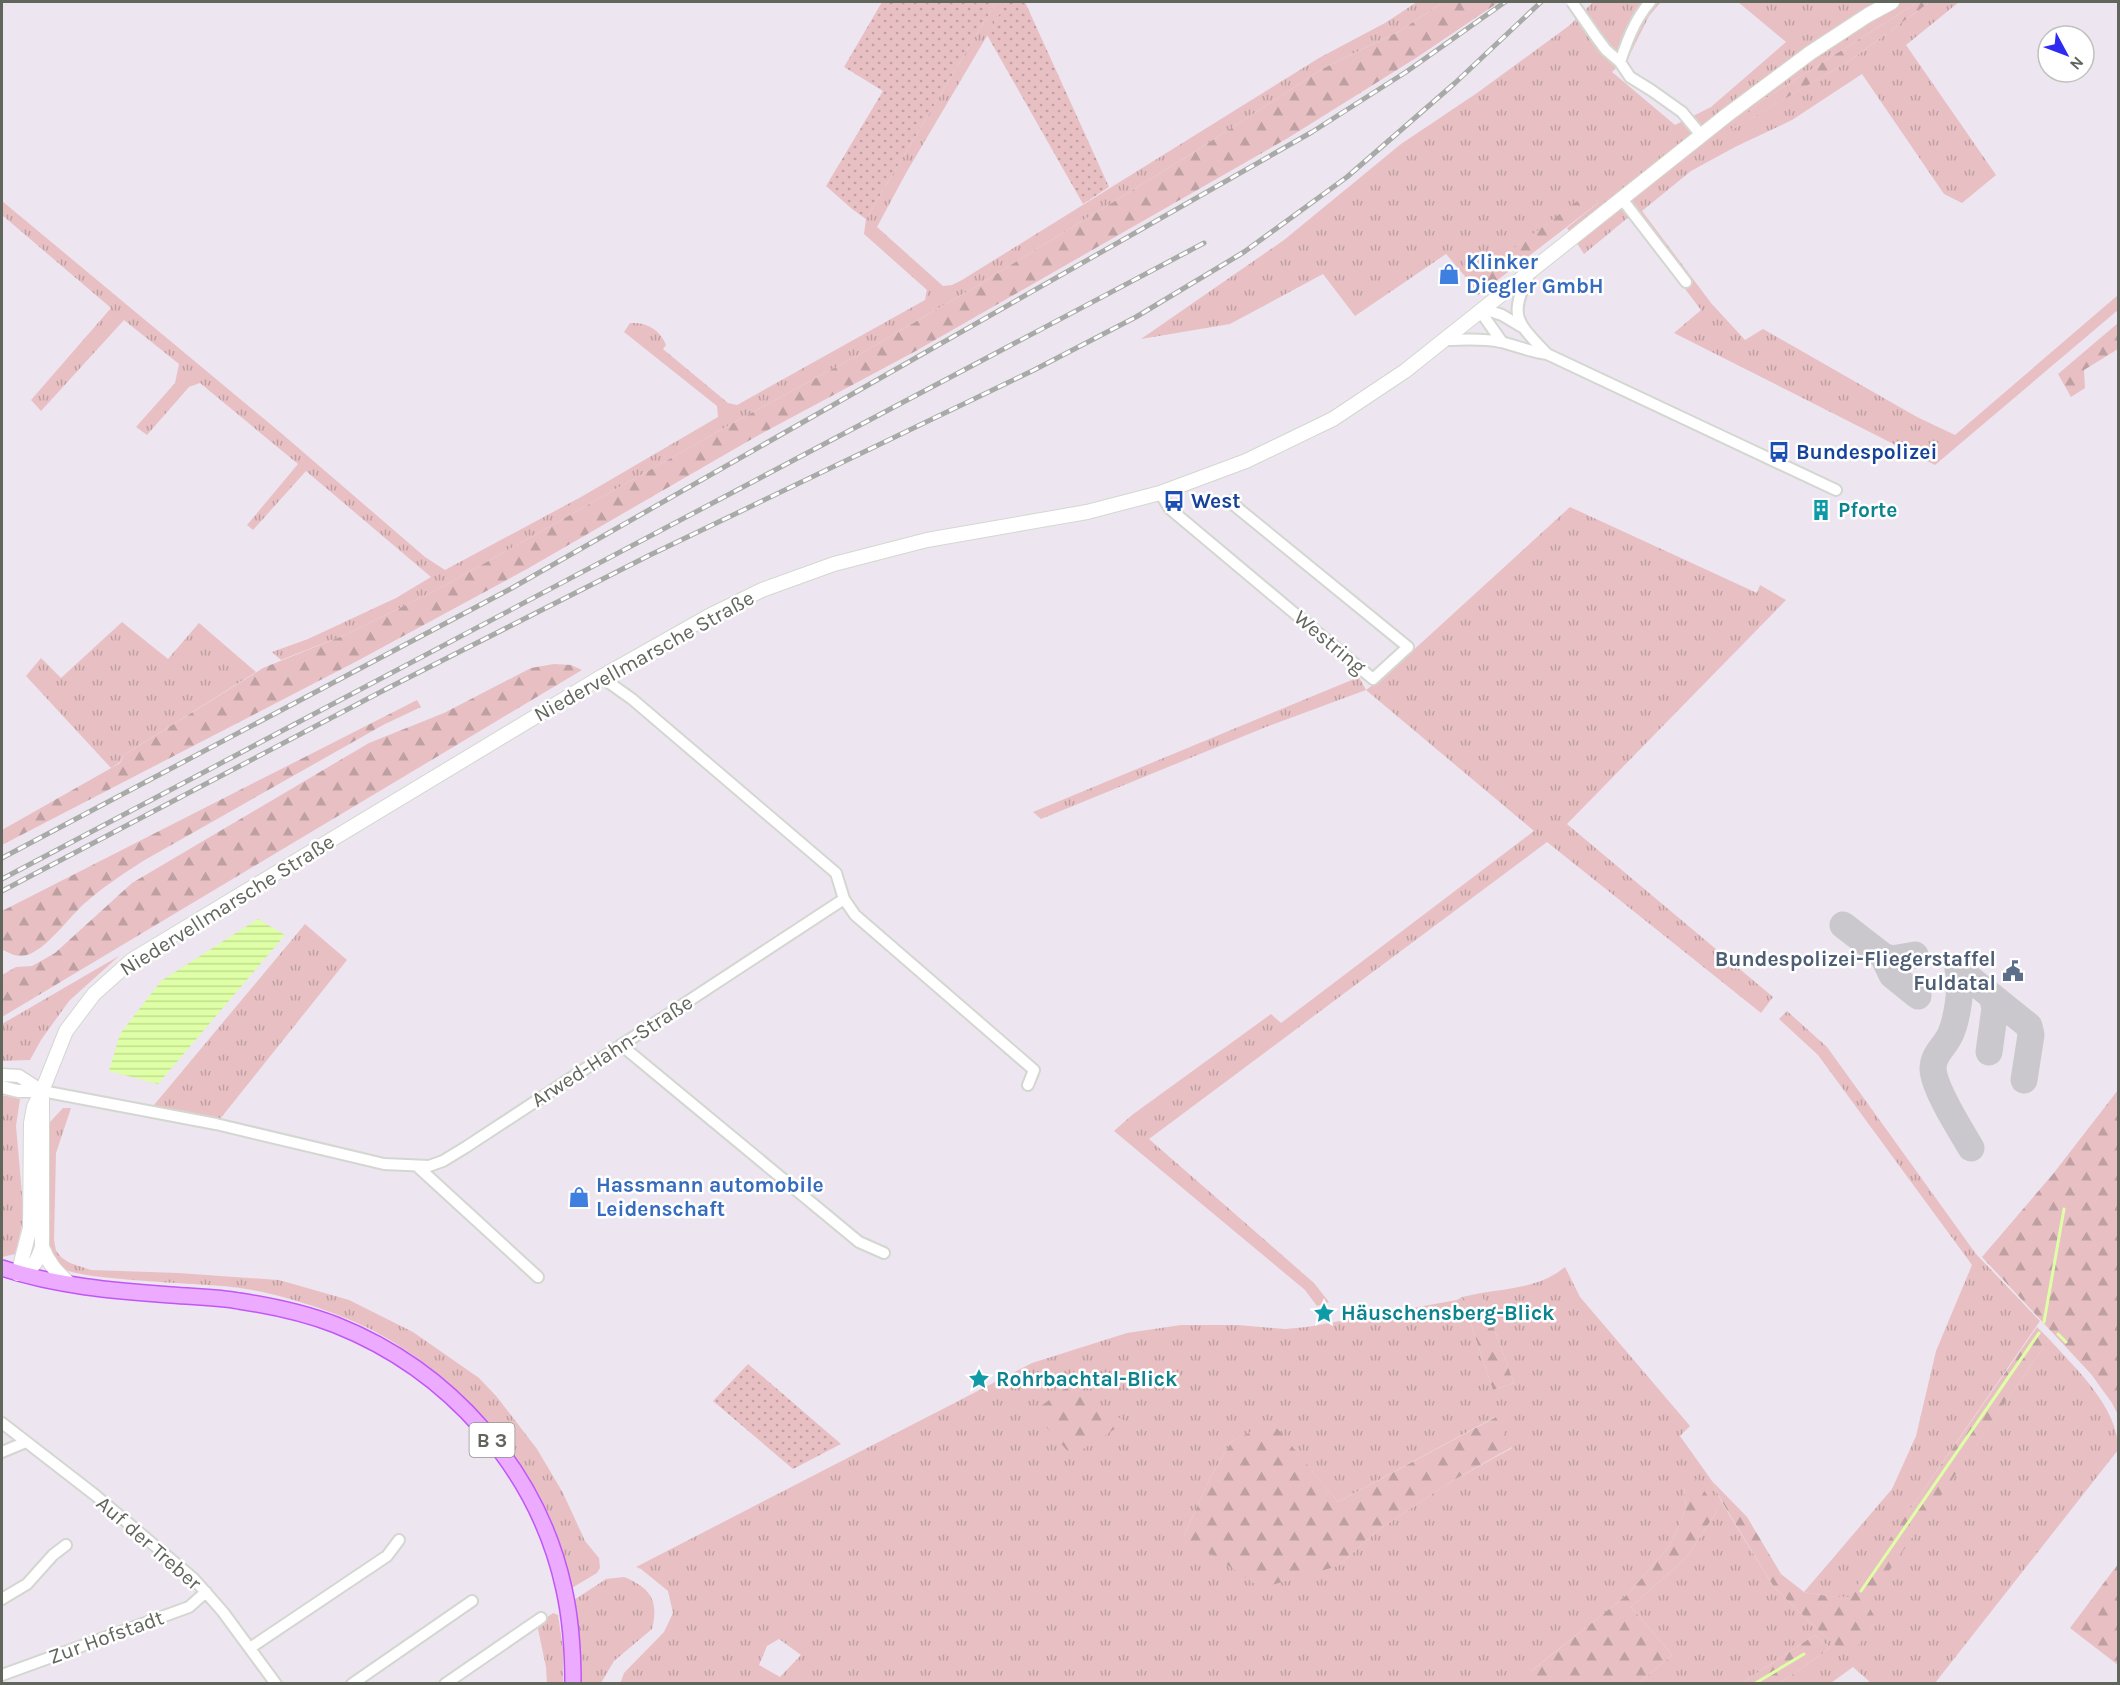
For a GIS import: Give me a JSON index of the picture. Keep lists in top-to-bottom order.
{
  "streets": {
    "main road": ["Niedervellmarsche Straße", "B 3"],
    "street": [
      "Westring",
      "Arwed-Hahn-Straße",
      "Auf der Treber",
      "Zur Hofstadt"
    ]
  },
  "crossings": [
    ["Westring", "Niedervellmarsche Straße"],
    ["Niedervellmarsche Straße", "Arwed-Hahn-Straße"],
    ["Niedervellmarsche Straße", "B 3"],
    ["Auf der Treber", "Zur Hofstadt"]
  ],
  "places": {
    "shop": ["Klinker Diegler GmbH", "Hassmann automobile Leidenschaft"],
    "bus stop": ["Bundespolizei", "West"],
    "building": ["Pforte"],
    "public building": ["Bundespolizei-Fliegerstaffel Fuldatal"],
    "place": ["Häuschensberg-Blick", "Rohrbachtal-Blick"]
  },
  "north": "bottom right"
}
